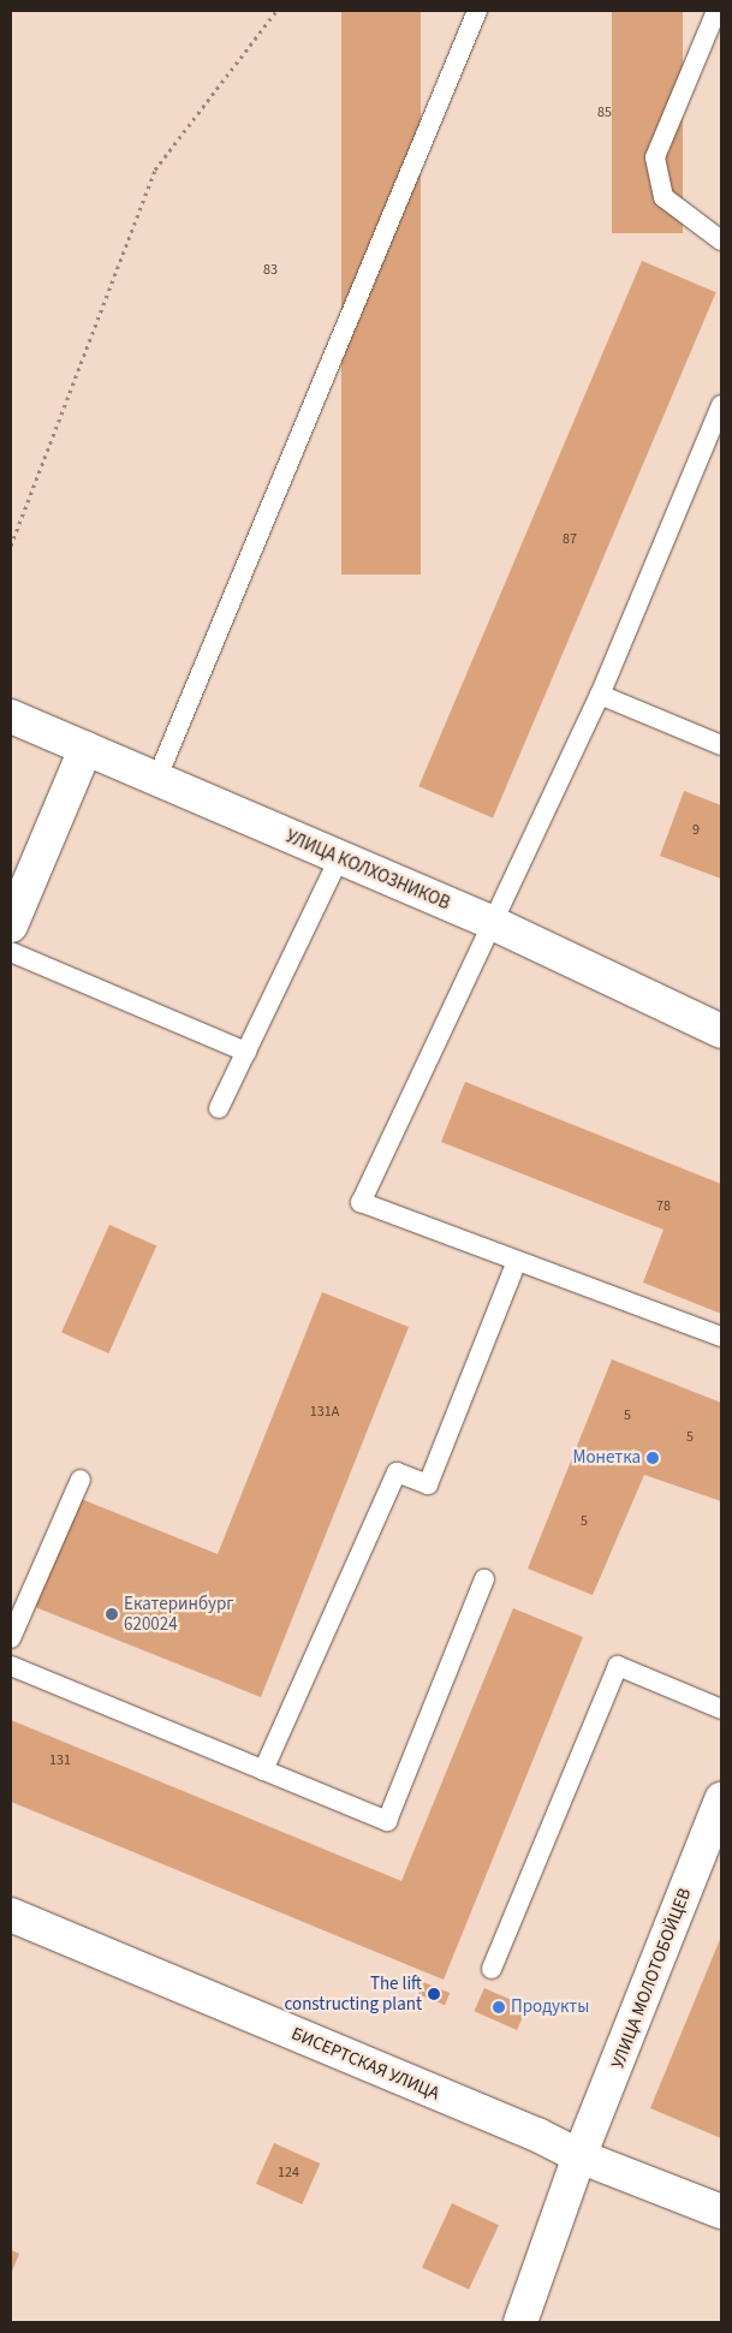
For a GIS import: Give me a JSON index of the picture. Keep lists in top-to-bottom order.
{
  "streets": {
    "street": ["УЛИЦА КОЛХОЗНИКОВ", "УЛИЦА МОЛОТОБОЙЦЕВ", "БИСЕРТСКАЯ УЛИЦА"]
  },
  "crossings": [
    ["УЛИЦА МОЛОТОБОЙЦЕВ", "БИСЕРТСКАЯ УЛИЦА"]
  ],
  "places": [
    "Монетка",
    "Екатеринбург 620024",
    "The lift constructing plant",
    "Продукты"
  ],
  "house_numbers": [
    "85",
    "83",
    "87",
    "9",
    "78",
    "131А",
    "5",
    "5",
    "5",
    "131",
    "124"
  ]
}
